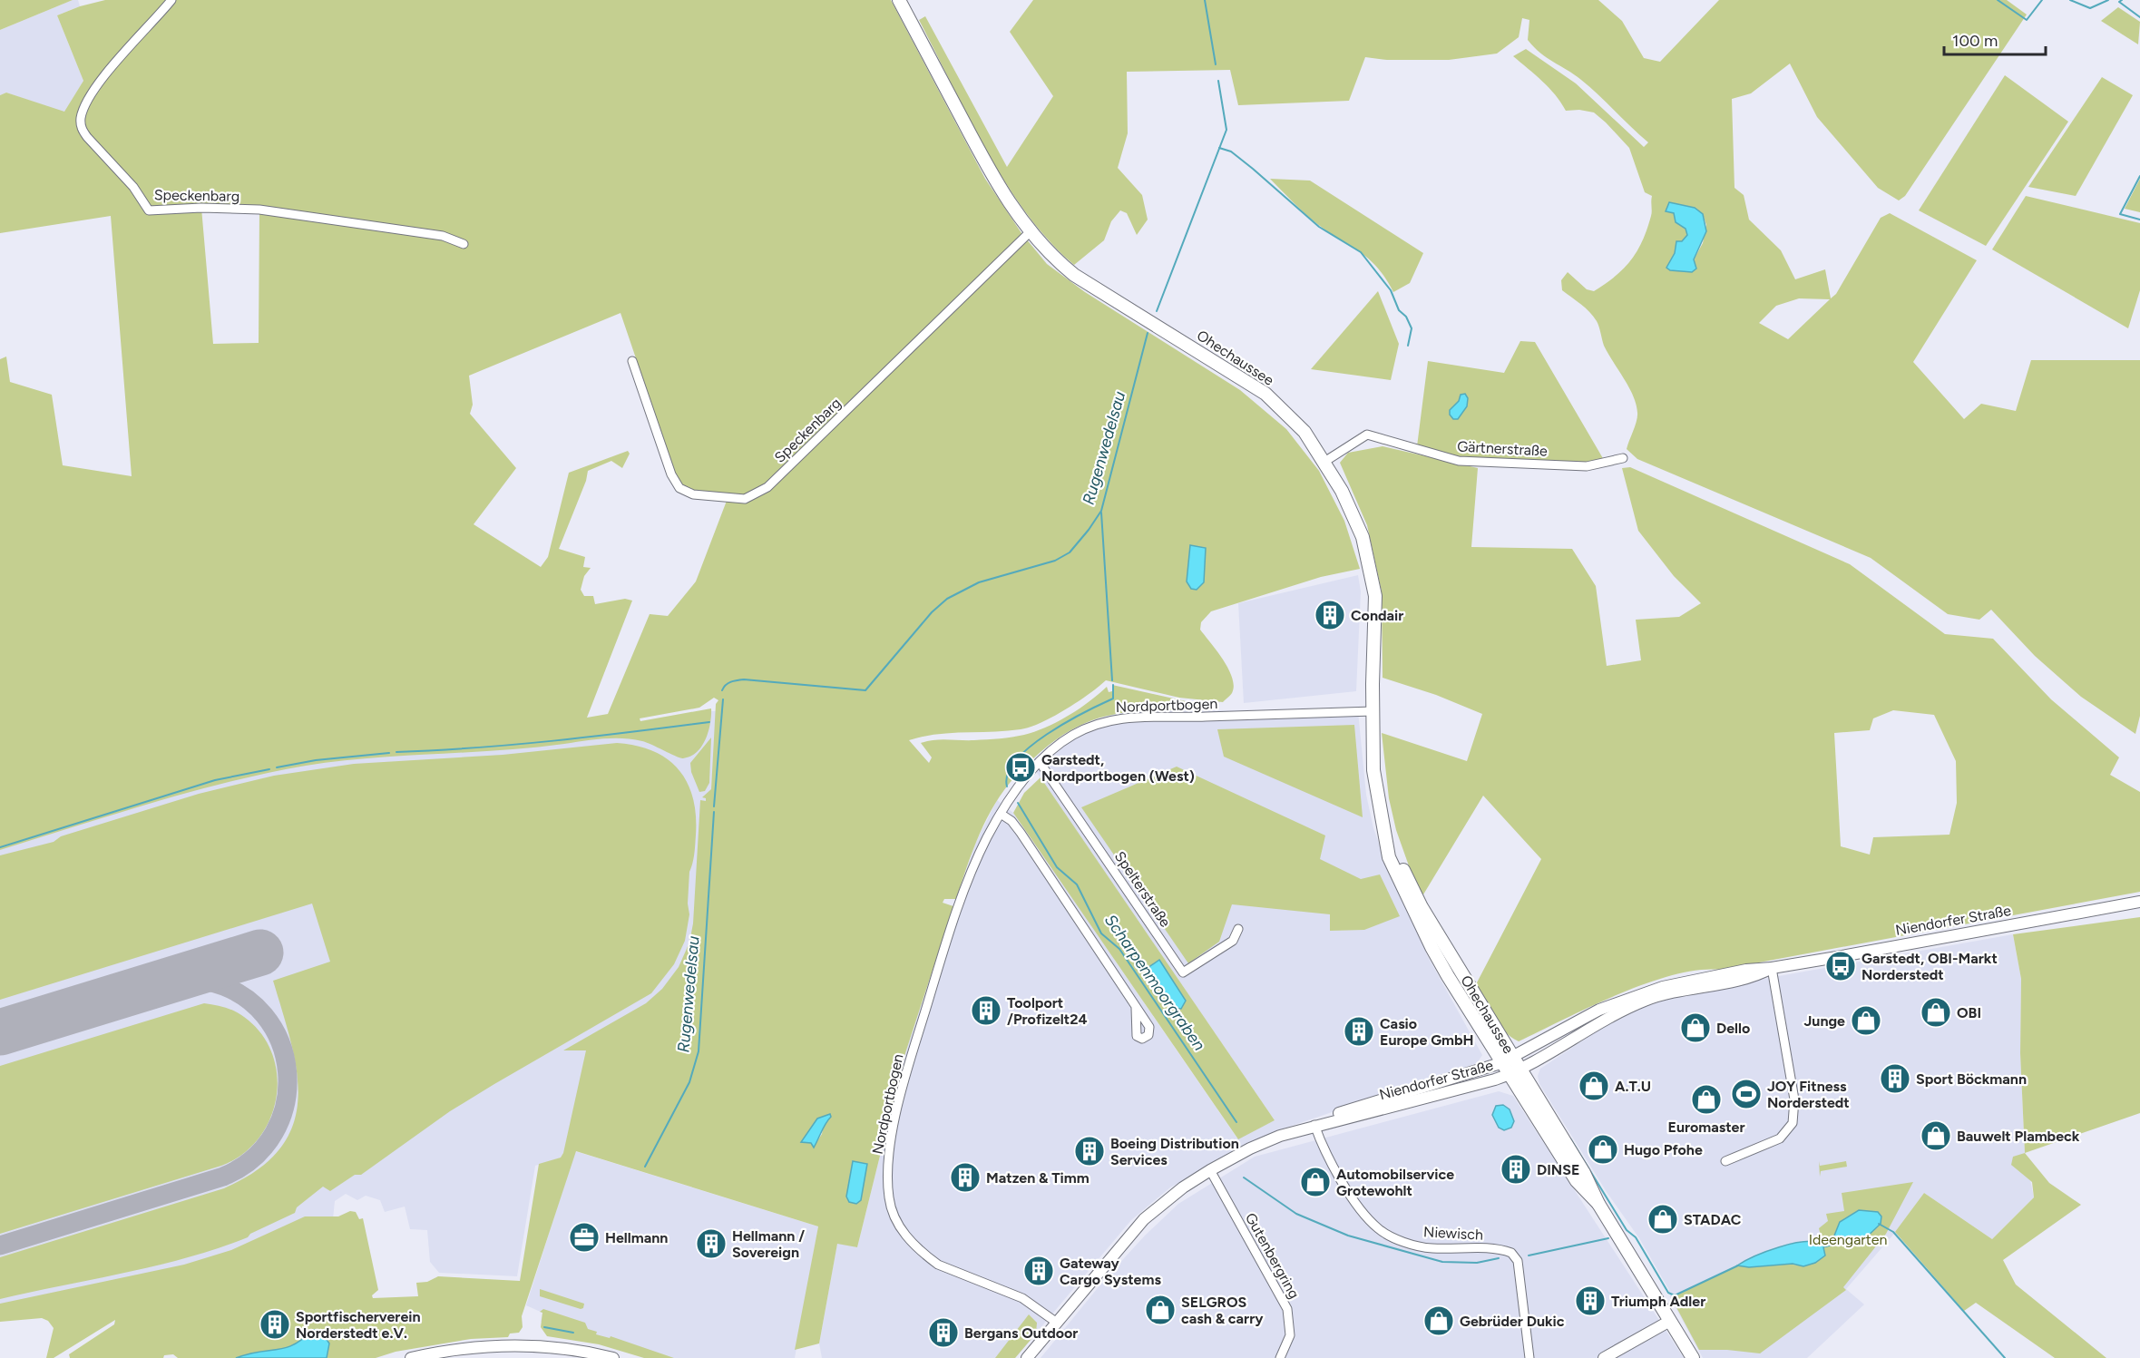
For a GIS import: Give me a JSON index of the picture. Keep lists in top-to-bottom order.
{
  "streets": {
    "main road": ["Ohechaussee", "Niendorfer Straße"],
    "street": [
      "Speckenbarg",
      "Gärtnerstraße",
      "Nordportbogen",
      "Spelterstraße",
      "Niewisch",
      "Gutenbergring"
    ]
  },
  "crossings": [
    ["Speckenbarg", "Ohechaussee"],
    ["Ohechaussee", "Gärtnerstraße"],
    ["Ohechaussee", "Nordportbogen"],
    ["Ohechaussee", "Niendorfer Straße"],
    ["Nordportbogen", "Spelterstraße"],
    ["Nordportbogen", "Niendorfer Straße"],
    ["Niendorfer Straße", "Niewisch"],
    ["Niendorfer Straße", "Gutenbergring"]
  ],
  "water": ["Rugenwedelsau", "Scharpenmoorgraben"],
  "parks": ["Ideengarten"],
  "places": {
    "building": [
      "Condair",
      "Toolport /Profizelt24",
      "Casio Europe GmbH",
      "Sport Böckmann",
      "Boeing Distribution Services",
      "DINSE",
      "Matzen & Timm",
      "Hellmann / Sovereign",
      "Gateway Cargo Systems",
      "Triumph Adler",
      "Sportfischerverein Norderstedt e.V.",
      "Bergans Outdoor"
    ],
    "bus stop": ["Garstedt, Nordportbogen (West)", "Garstedt, OBI-Markt Norderstedt"],
    "shop": [
      "OBI",
      "Junge",
      "Dello",
      "A.T.U",
      "Euromaster",
      "Bauwelt Plambeck",
      "Hugo Pfohe",
      "Automobilservice Grotewohlt",
      "STADAC",
      "SELGROS cash & carry",
      "Gebrüder Dukic"
    ],
    "sports": ["JOY Fitness Norderstedt"],
    "office": ["Hellmann"]
  },
  "scale_bar": "100 m"
}
